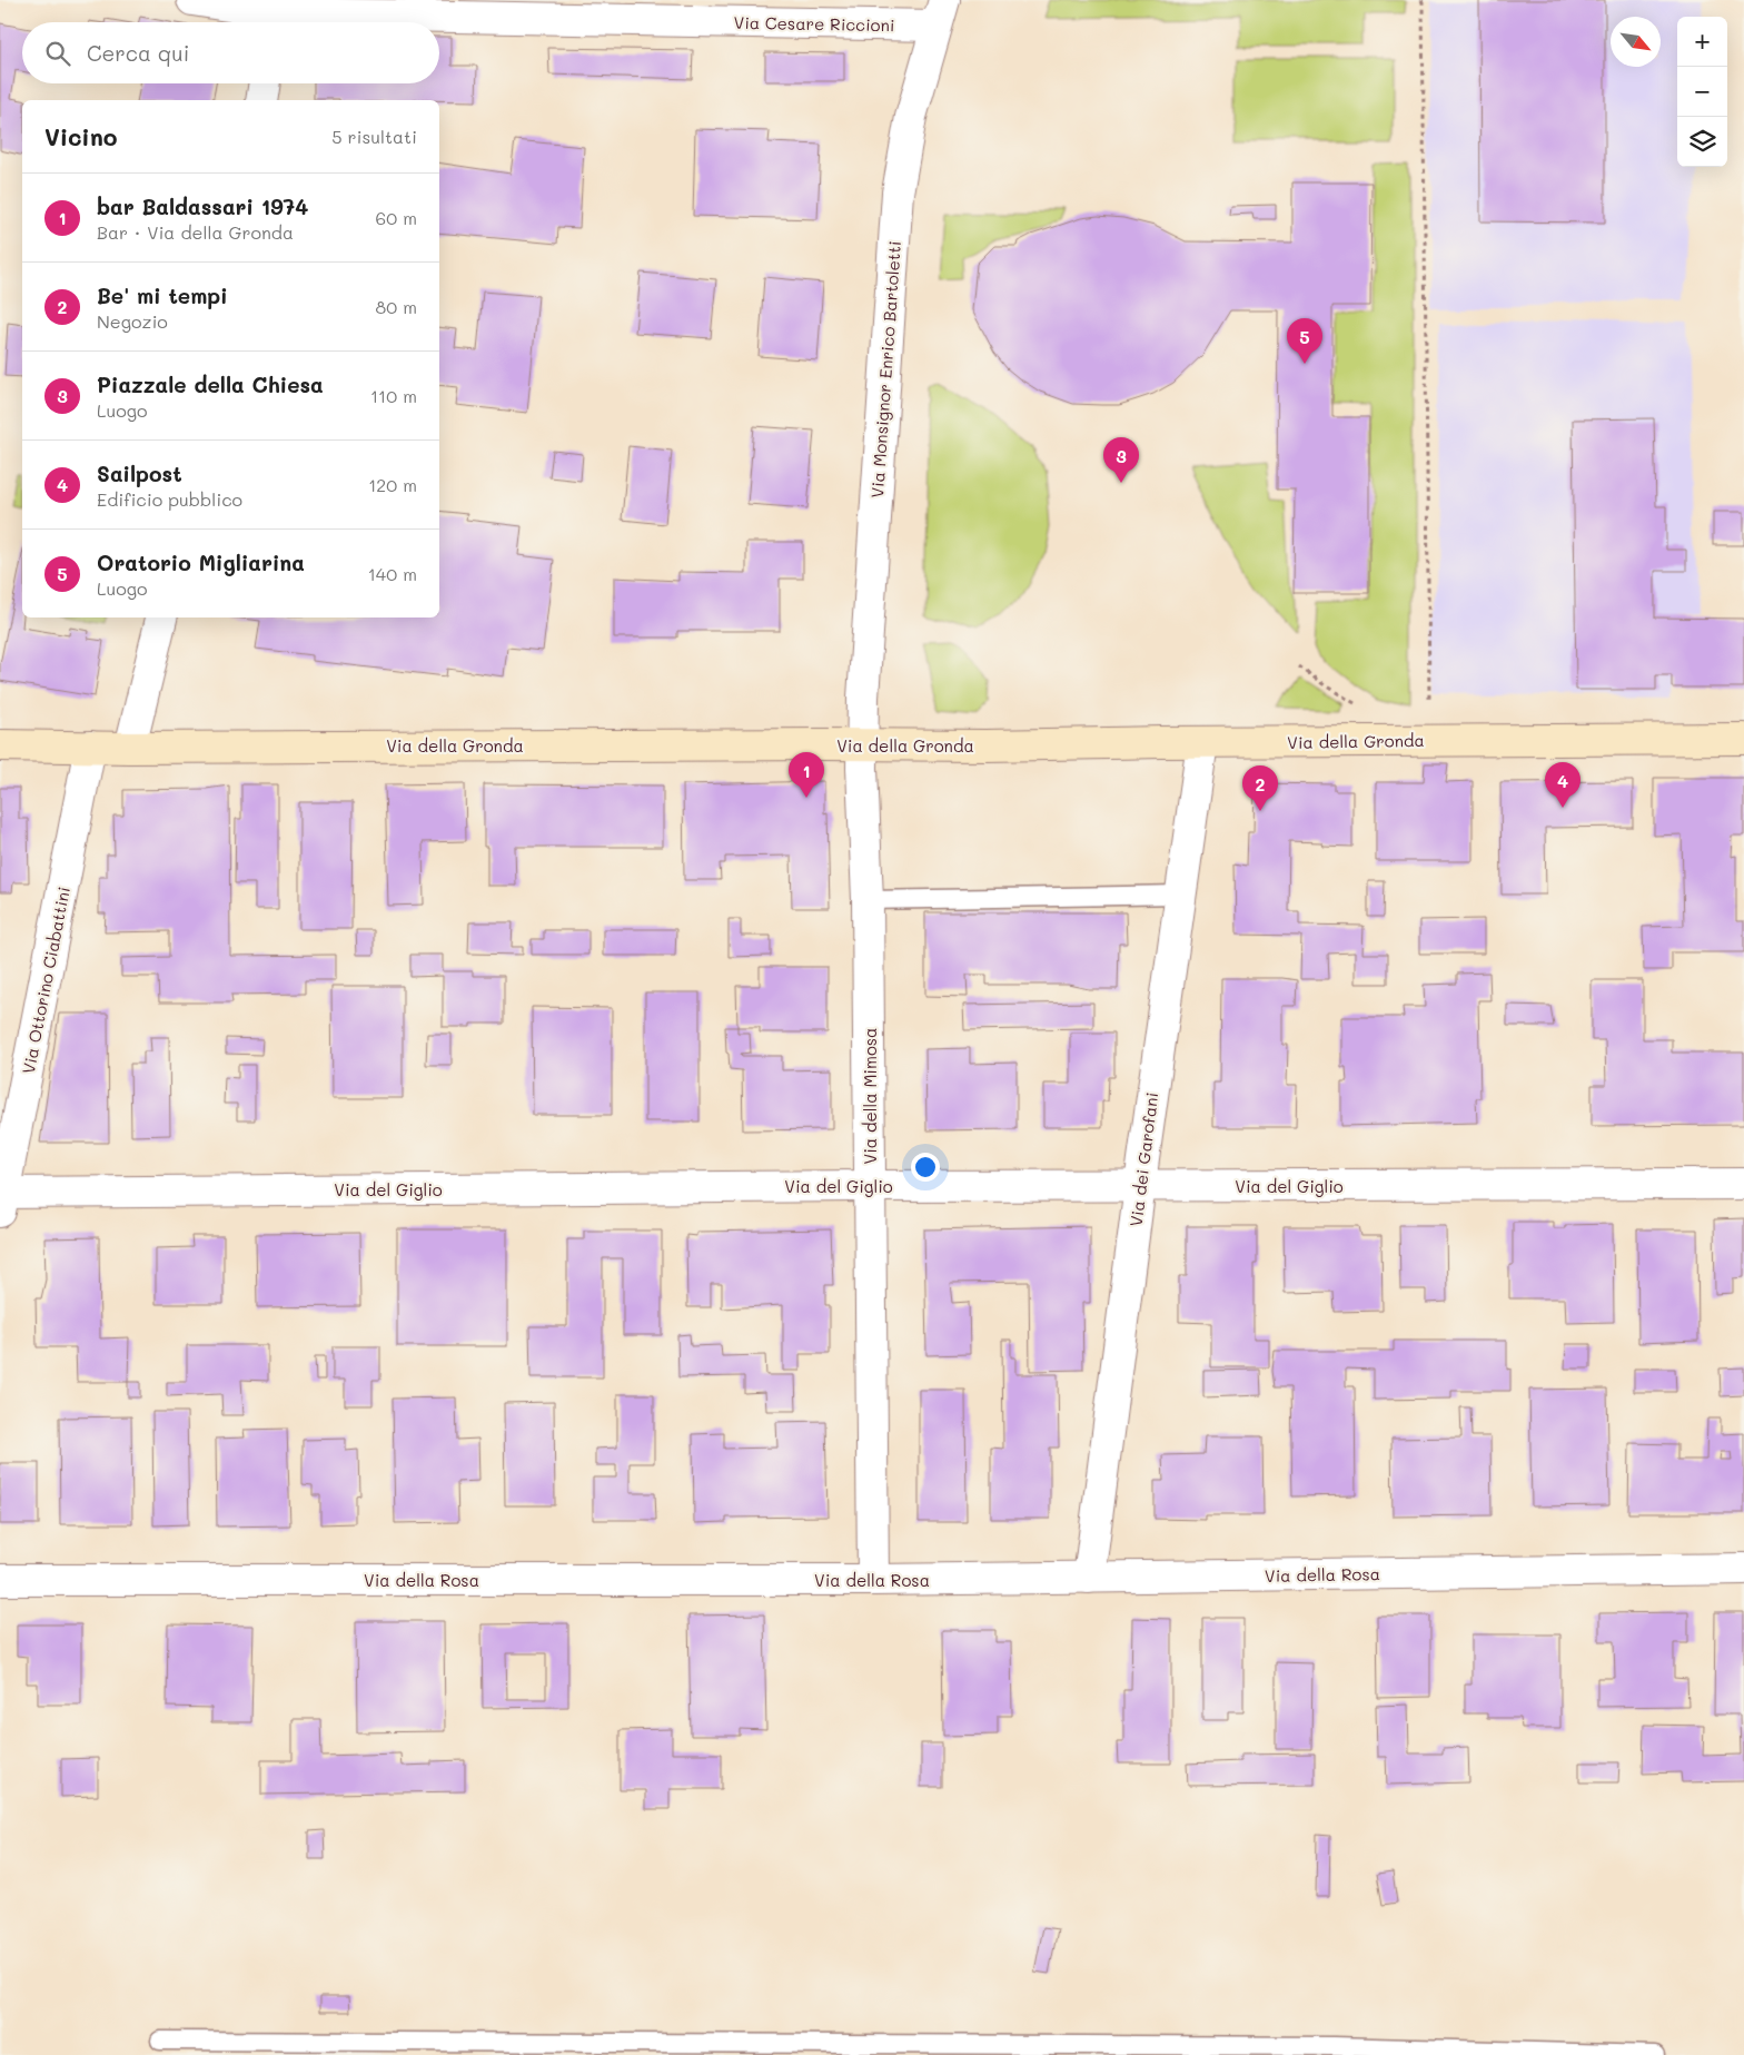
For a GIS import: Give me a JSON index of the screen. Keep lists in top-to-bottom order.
{
  "streets": {
    "street": [
      "Via Cesare Riccioni",
      "Via Monsignor Enrico Bartoletti",
      "Via della Gronda",
      "Via Ottorino Ciabattini",
      "Via della Mimosa",
      "Via dei Garofani",
      "Via del Giglio",
      "Via della Rosa"
    ]
  },
  "crossings": [
    ["Via Cesare Riccioni", "Via Monsignor Enrico Bartoletti"],
    ["Via Monsignor Enrico Bartoletti", "Via della Gronda"],
    ["Via Monsignor Enrico Bartoletti", "Via della Mimosa"],
    ["Via della Gronda", "Via Ottorino Ciabattini"],
    ["Via della Gronda", "Via della Mimosa"],
    ["Via della Gronda", "Via dei Garofani"],
    ["Via Ottorino Ciabattini", "Via del Giglio"],
    ["Via della Mimosa", "Via del Giglio"],
    ["Via della Mimosa", "Via della Rosa"],
    ["Via dei Garofani", "Via del Giglio"],
    ["Via dei Garofani", "Via della Rosa"]
  ],
  "north": "bottom right",
  "page": {
    "map_buttons": ["+", "−"],
    "search": "Cerca qui",
    "heading": ["Vicino", "5 risultati"],
    "list": [
      {
        "mark": "1",
        "name": "bar Baldassari 1974",
        "note": "Bar · Via della Gronda",
        "value": "60 m"
      },
      {
        "mark": "2",
        "name": "Be' mi tempi",
        "note": "Negozio",
        "value": "80 m"
      },
      {
        "mark": "3",
        "name": "Piazzale della Chiesa",
        "note": "Luogo",
        "value": "110 m"
      },
      {
        "mark": "4",
        "name": "Sailpost",
        "note": "Edificio pubblico",
        "value": "120 m"
      },
      {
        "mark": "5",
        "name": "Oratorio Migliarina",
        "note": "Luogo",
        "value": "140 m"
      }
    ],
    "pins": [
      "5",
      "3",
      "1",
      "4",
      "2"
    ]
  }
}
